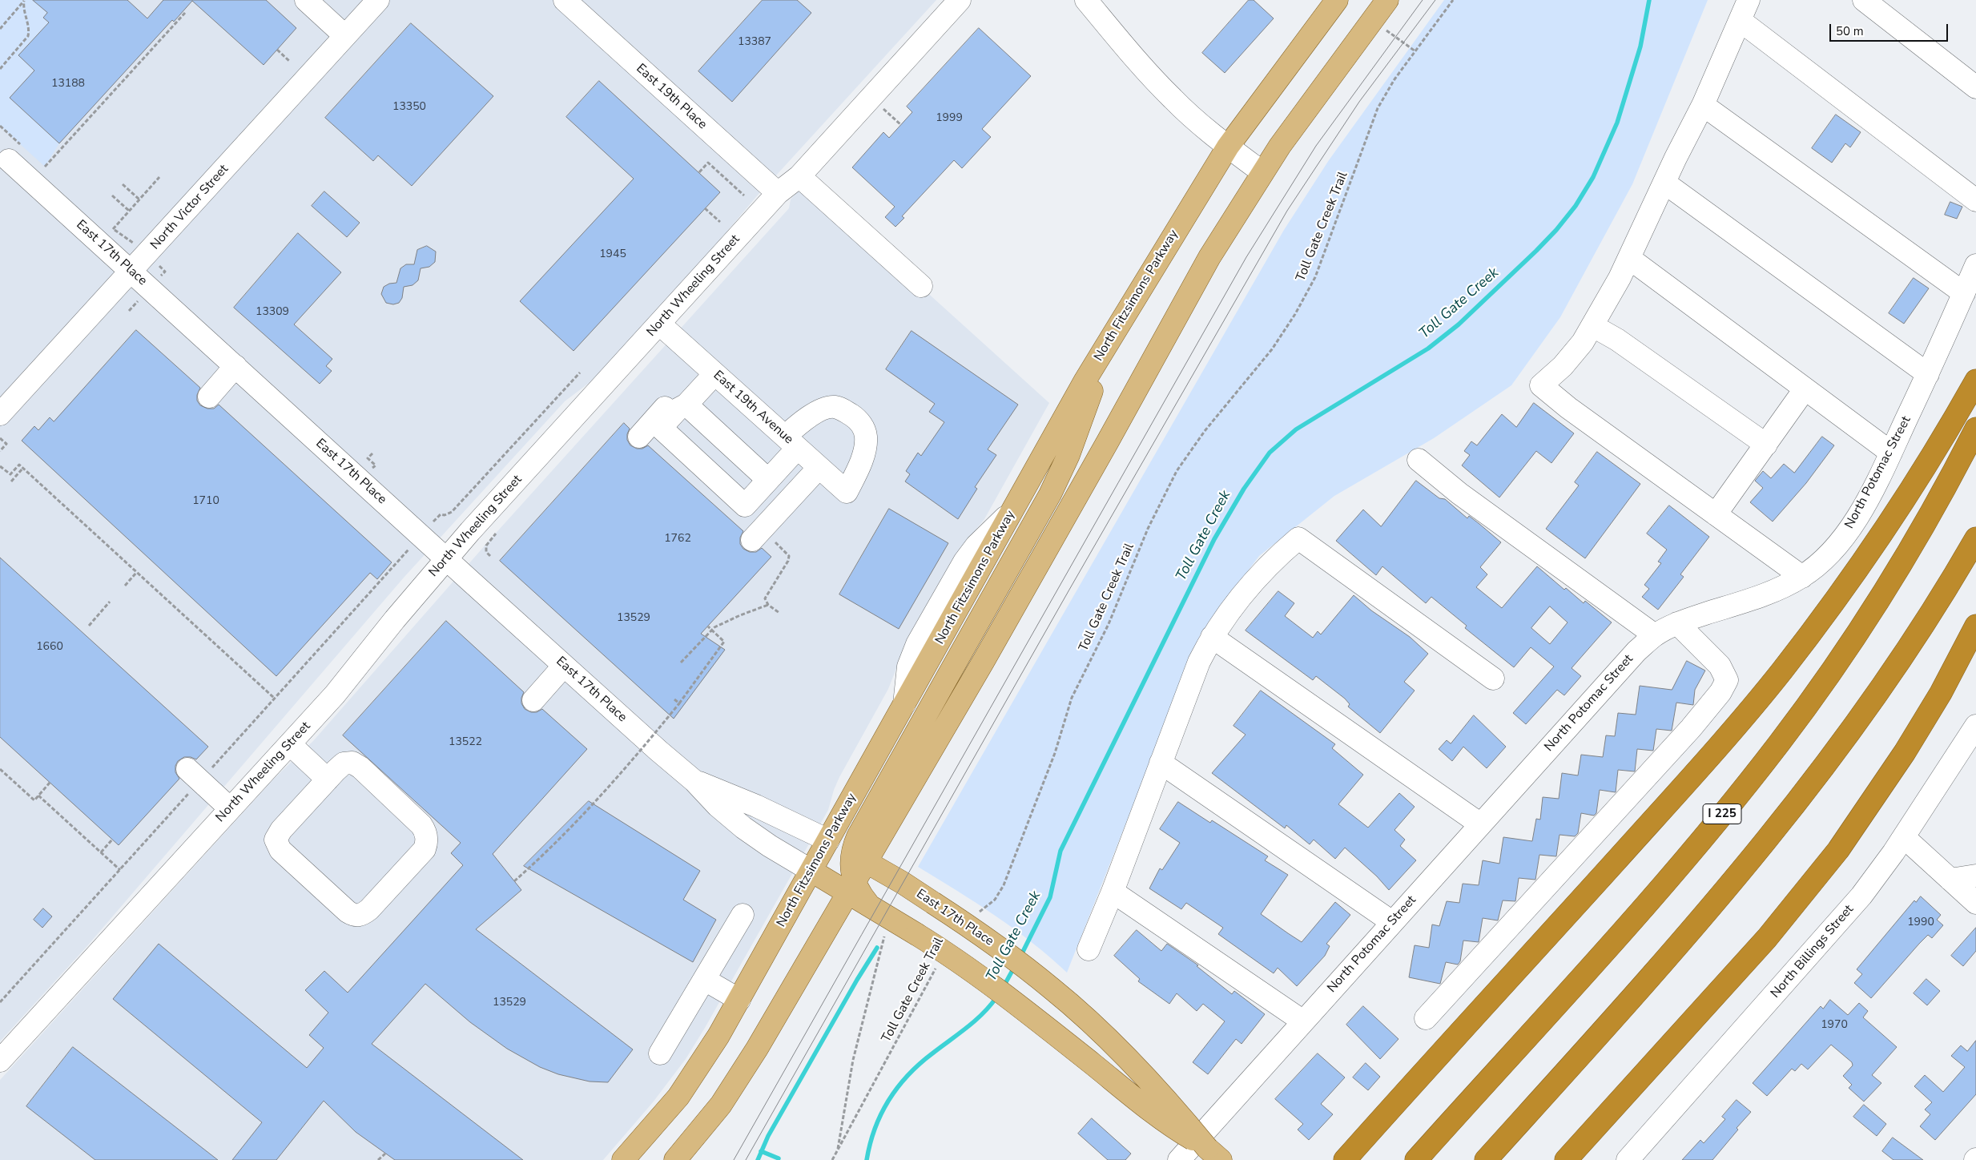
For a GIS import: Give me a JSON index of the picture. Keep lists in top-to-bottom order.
{
  "streets": {
    "highway": ["I 225"],
    "main road": ["East 17th Place", "North Fitzsimons Parkway"],
    "street": [
      "East 19th Place",
      "North Victor Street",
      "North Wheeling Street",
      "East 19th Avenue",
      "North Potomac Street",
      "North Billings Street"
    ],
    "path": ["Toll Gate Creek Trail"]
  },
  "crossings": [
    ["East 19th Place", "North Wheeling Street"],
    ["North Victor Street", "East 17th Place"],
    ["East 17th Place", "North Wheeling Street"],
    ["East 17th Place", "North Fitzsimons Parkway"],
    ["North Wheeling Street", "East 19th Avenue"]
  ],
  "water": ["Toll Gate Creek"],
  "house_numbers": [
    "13387",
    "13188",
    "13350",
    "1999",
    "1945",
    "13309",
    "1710",
    "1762",
    "13529",
    "1660",
    "13522",
    "1990",
    "13529",
    "1970"
  ],
  "scale_bar": "50 m"
}
